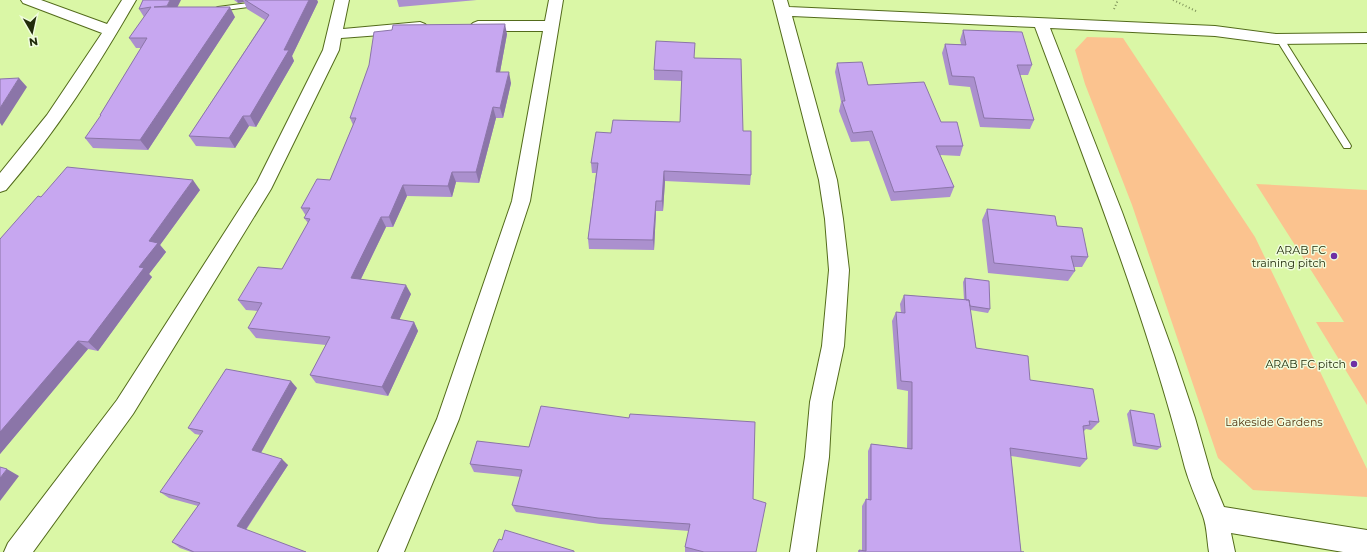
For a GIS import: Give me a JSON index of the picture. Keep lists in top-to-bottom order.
{
  "parks": ["Lakeside Gardens"],
  "places": ["ARAB FC training pitch", "ARAB FC pitch"],
  "north": "bottom"
}
